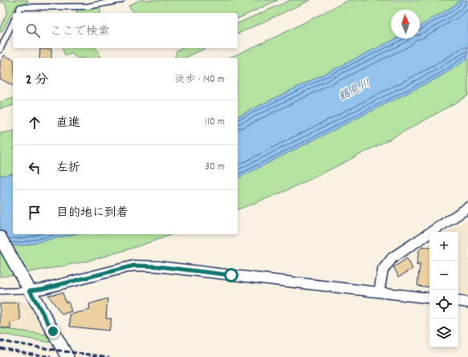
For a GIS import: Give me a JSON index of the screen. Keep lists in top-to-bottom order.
{
  "water": ["鶴見川"],
  "north": "top",
  "page": {
    "search": "ここで検索",
    "heading": ["2 分", "徒歩 · 140 m"],
    "list": [
      ["直進", "110 m"],
      ["左折", "30 m"],
      "目的地に到着"
    ],
    "map_buttons": ["+", "−"]
  }
}
